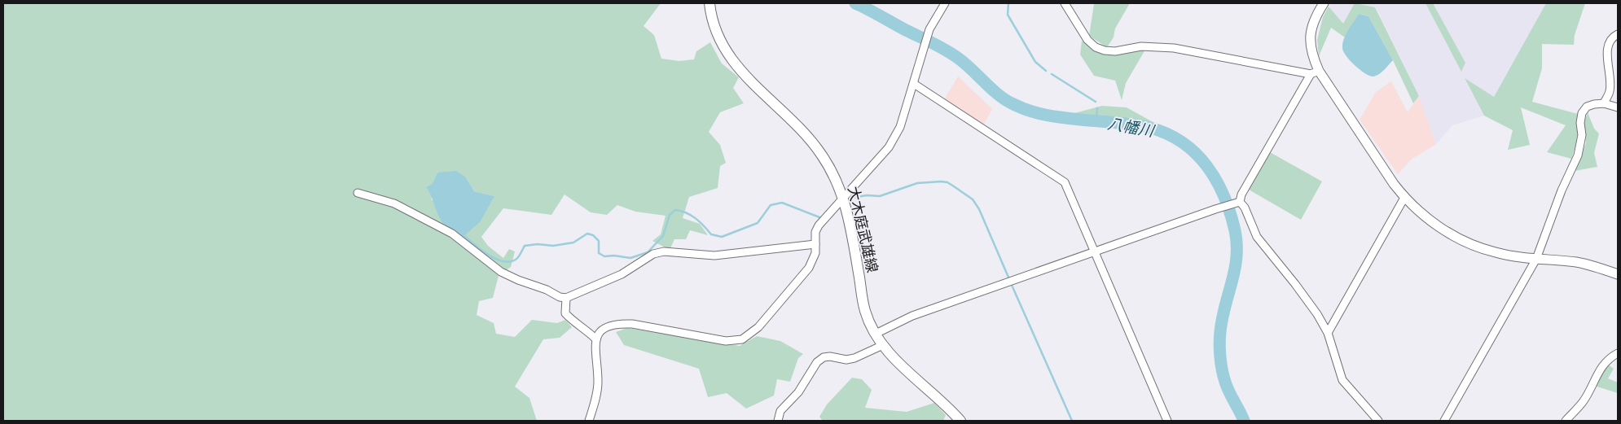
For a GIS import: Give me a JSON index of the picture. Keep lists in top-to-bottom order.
{
  "streets": {
    "main road": ["大木庭武雄線"]
  },
  "water": ["八幡川"]
}
